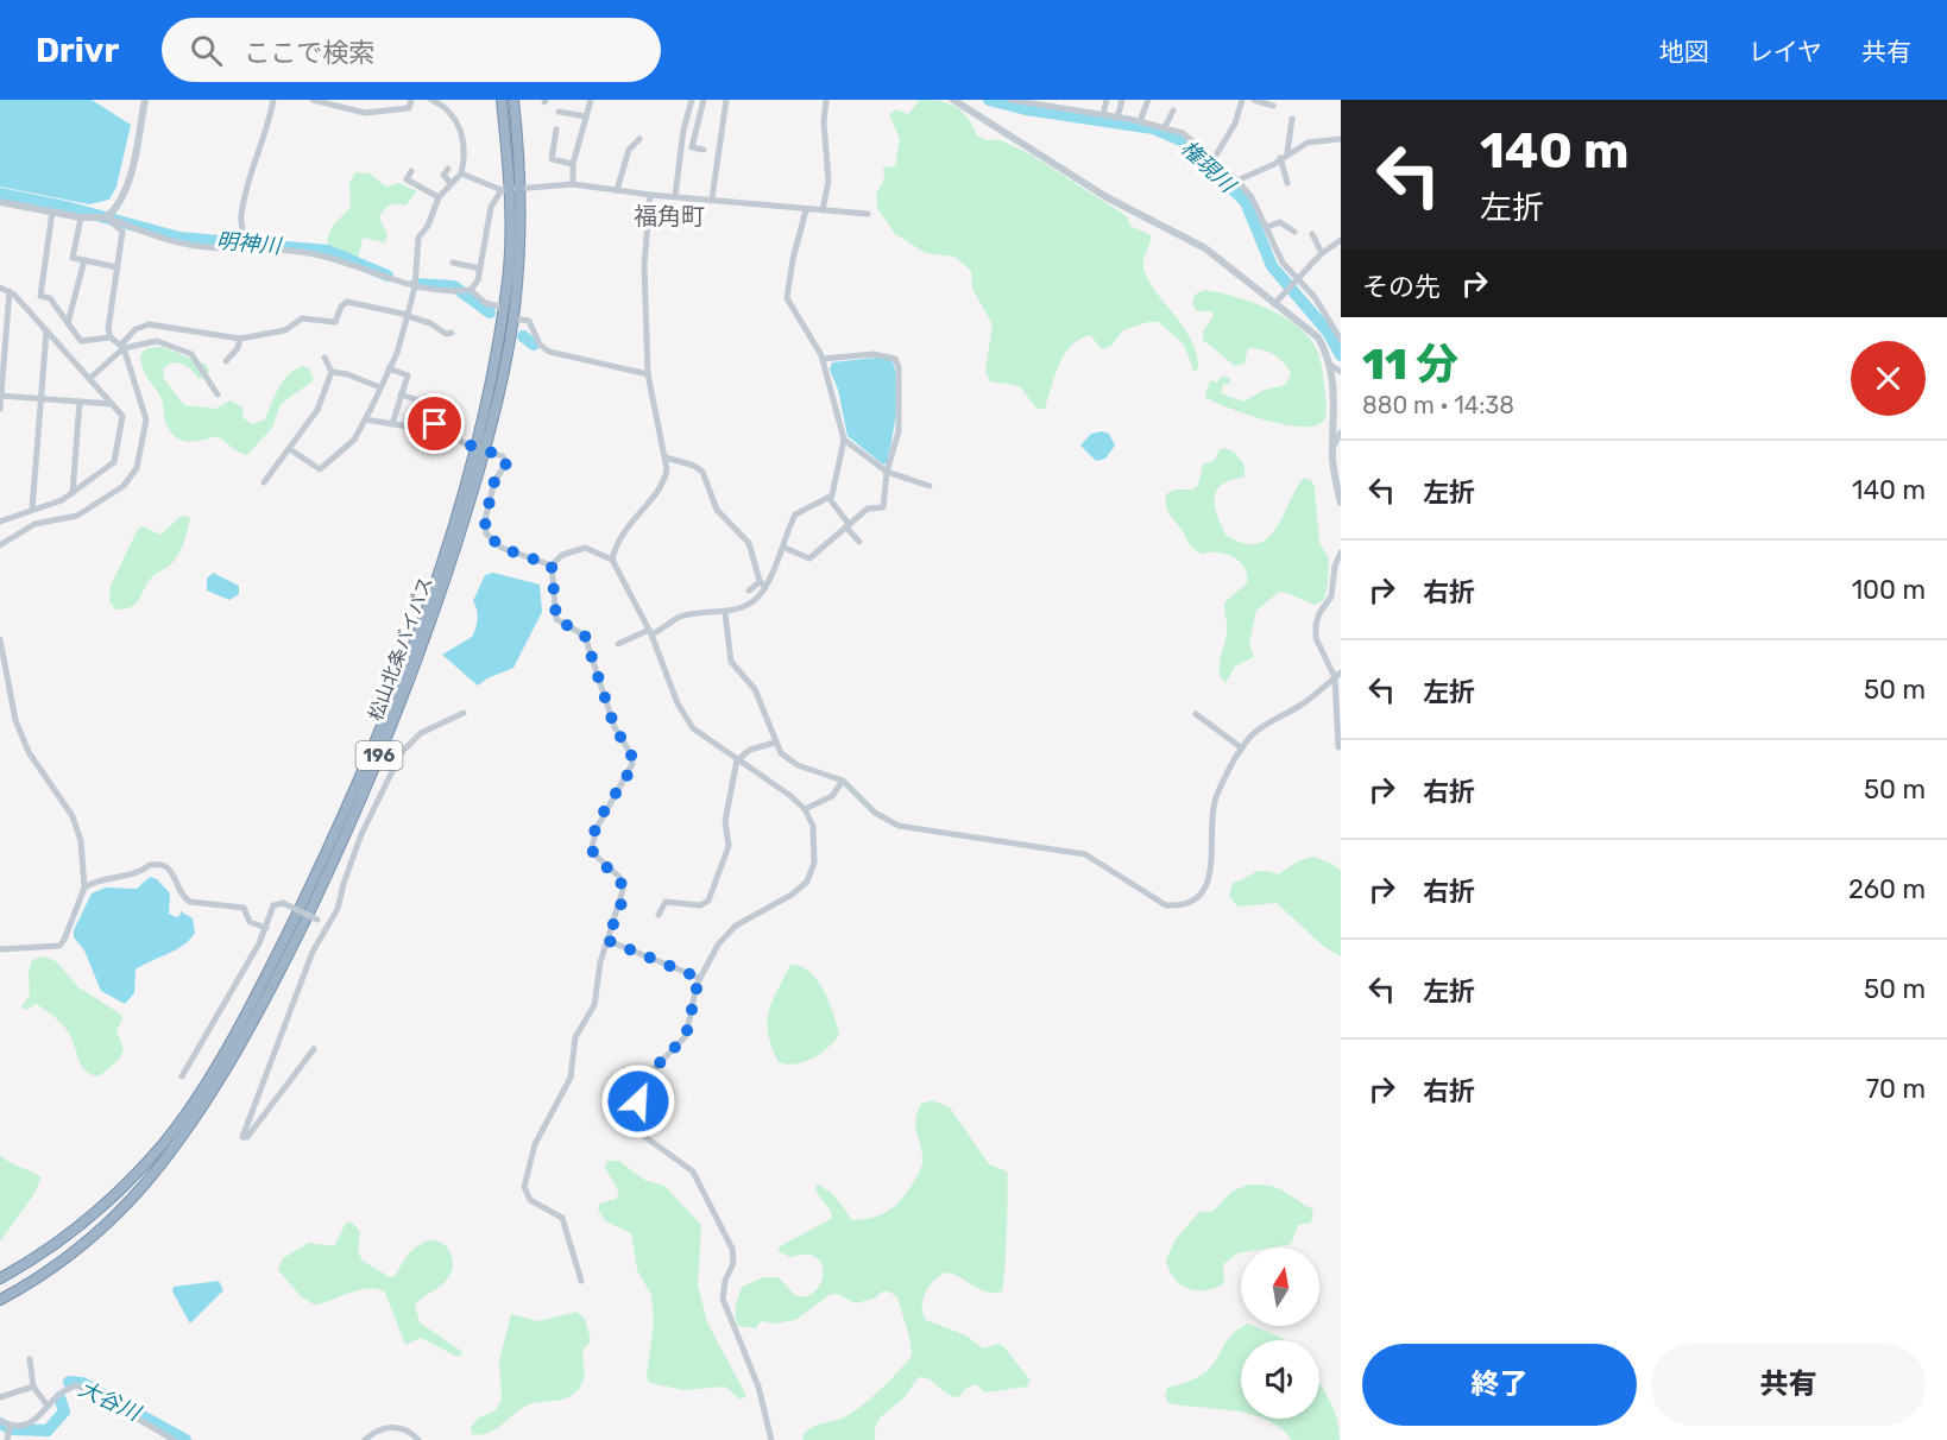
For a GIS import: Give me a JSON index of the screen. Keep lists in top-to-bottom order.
{
  "streets": {
    "highway": ["松山北条バイパス", "196"]
  },
  "districts": ["福角町"],
  "water": ["権現川", "明神川", "大谷川"],
  "north": "top",
  "page": {
    "header": "Drivr",
    "search": "ここで検索",
    "nav": ["地図", "レイヤ", "共有"],
    "turn": ["140 m", "左折"],
    "then": "その先",
    "heading": ["11 分", "880 m · 14:38"],
    "list": [
      {
        "name": "左折",
        "value": "140 m"
      },
      {
        "name": "右折",
        "value": "100 m"
      },
      {
        "name": "左折",
        "value": "50 m"
      },
      {
        "name": "右折",
        "value": "50 m"
      },
      {
        "name": "右折",
        "value": "260 m"
      },
      {
        "name": "左折",
        "value": "50 m"
      },
      {
        "name": "右折",
        "value": "70 m"
      }
    ],
    "buttons": ["終了", "共有"]
  }
}
